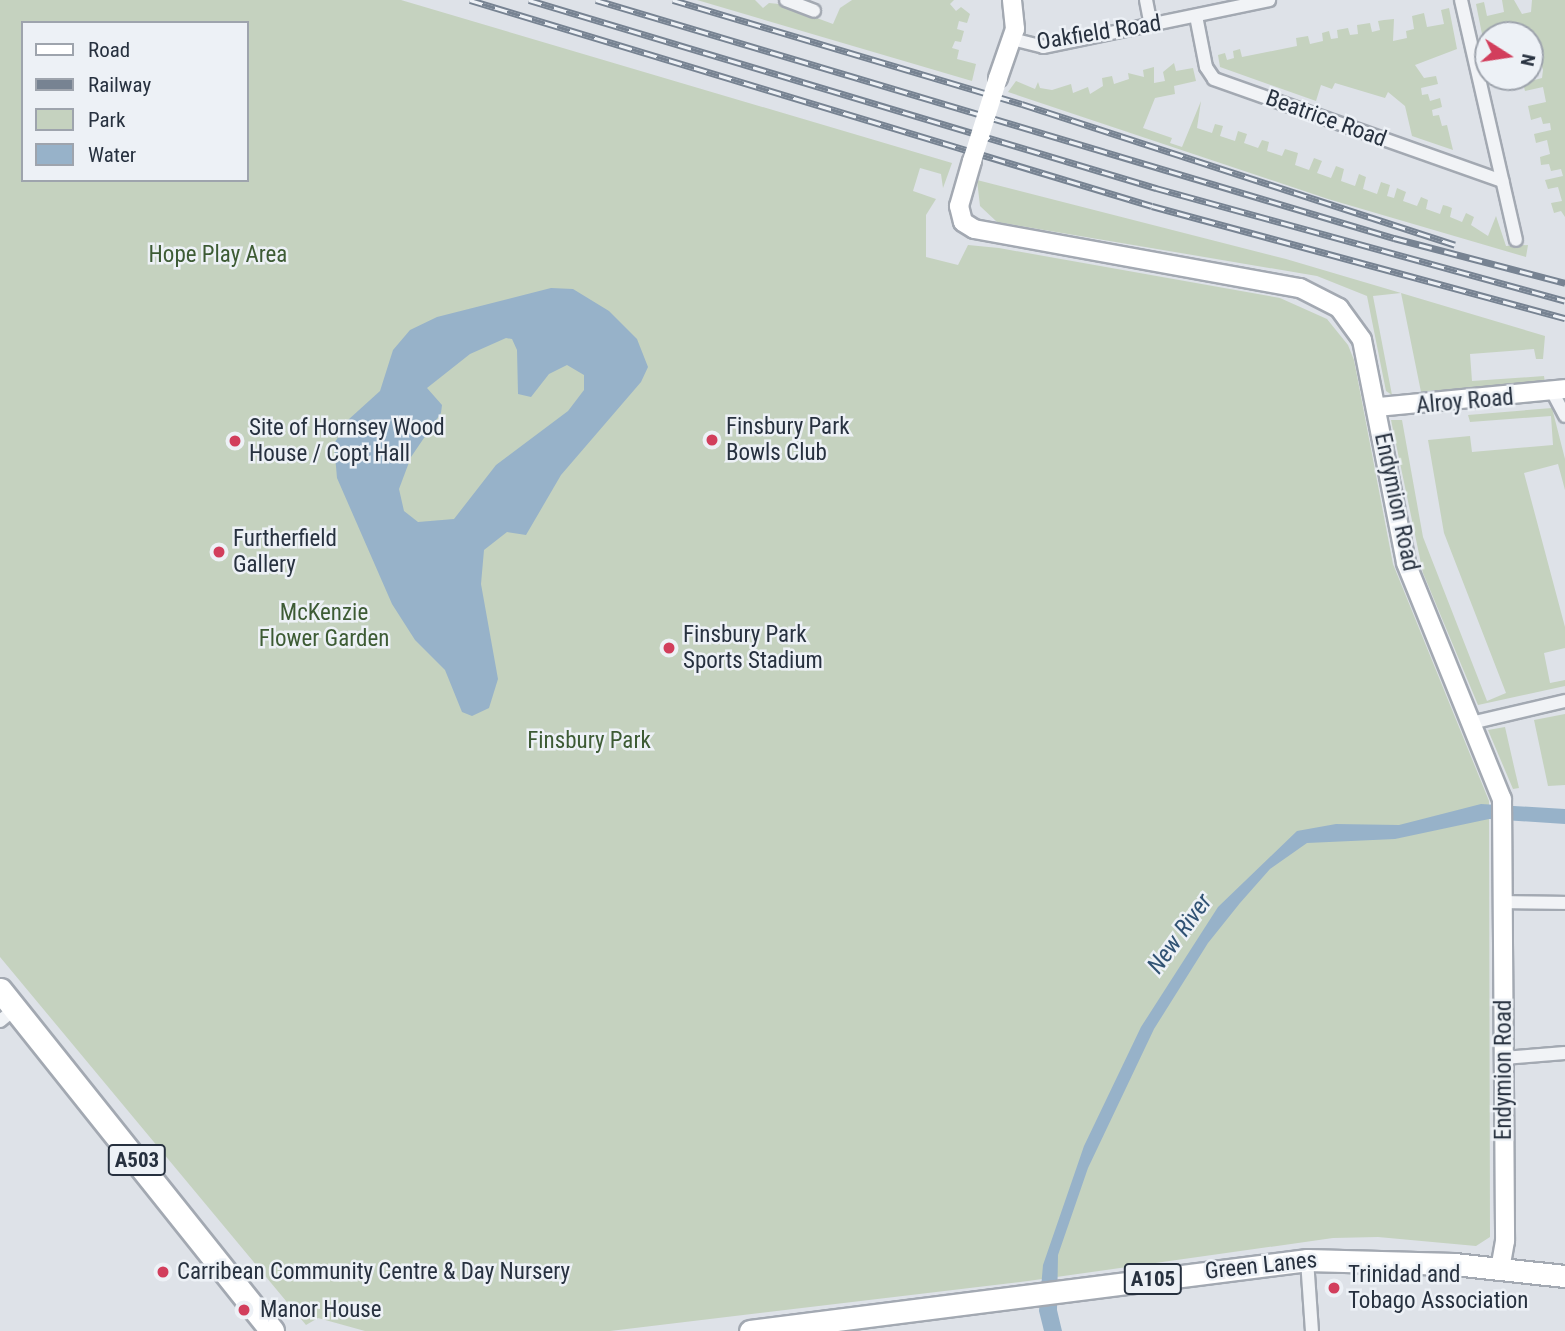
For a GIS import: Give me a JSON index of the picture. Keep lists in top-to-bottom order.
{
  "streets": {
    "highway": ["A503"],
    "main road": [
      "Alroy Road",
      "Endymion Road",
      "Green Lanes",
      "A105"
    ],
    "street": ["Oakfield Road", "Beatrice Road"]
  },
  "crossings": [
    ["Oakfield Road", "Beatrice Road"],
    ["Oakfield Road", "Endymion Road"],
    ["Alroy Road", "Endymion Road"],
    ["Endymion Road", "Green Lanes"]
  ],
  "water": ["New River"],
  "parks": ["Hope Play Area", "McKenzie Flower Garden", "Finsbury Park"],
  "places": [
    "Finsbury Park Bowls Club",
    "Site of Hornsey Wood House / Copt Hall",
    "Furtherfield Gallery",
    "Finsbury Park Sports Stadium",
    "Carribean Community Centre & Day Nursery",
    "Trinidad and Tobago Association",
    "Manor House"
  ],
  "legend": [
    "Road",
    "Railway",
    "Park",
    "Water"
  ],
  "north": "right"
}
